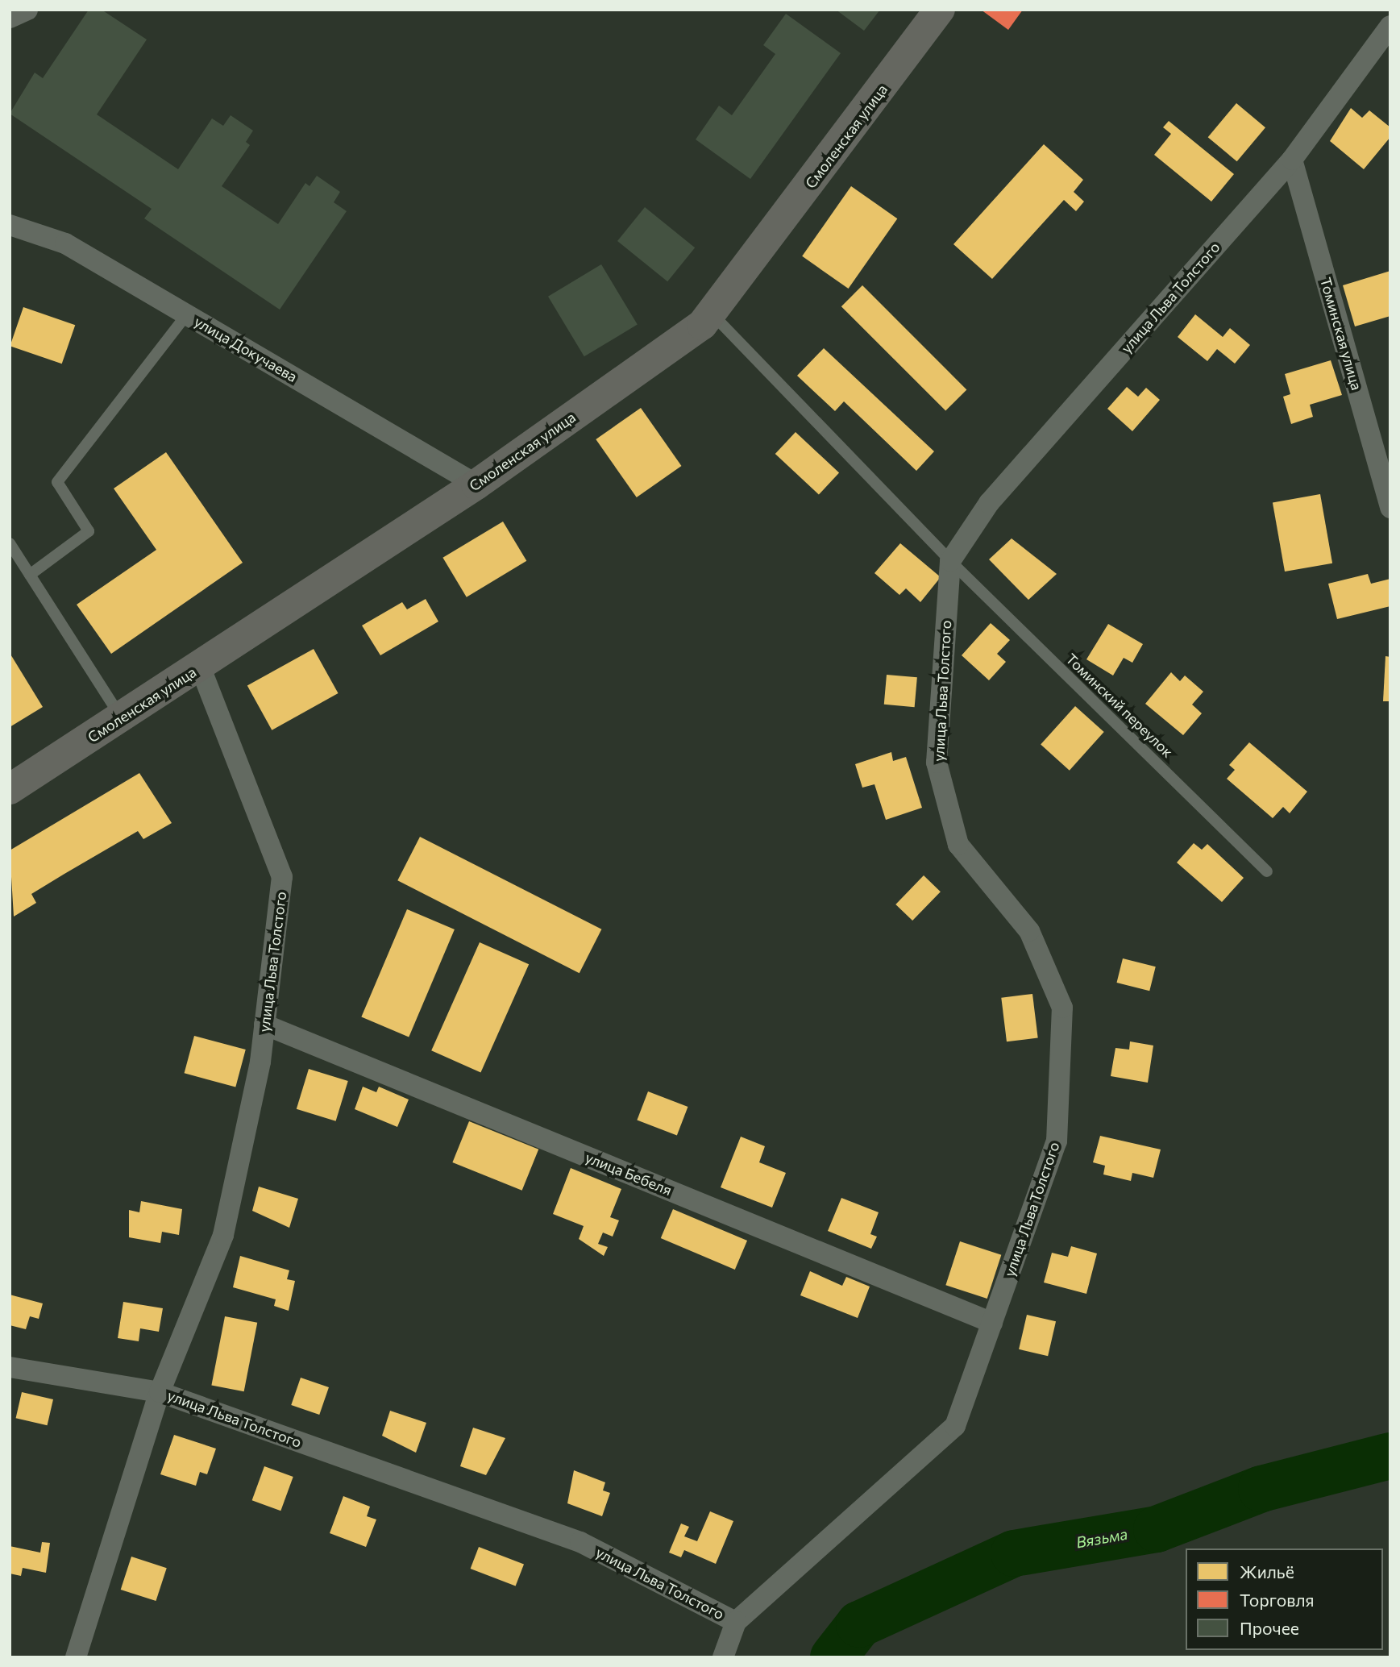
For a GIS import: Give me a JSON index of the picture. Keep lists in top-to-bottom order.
{
  "streets": {
    "main road": ["Смоленская улица"],
    "street": [
      "улица Льва Толстого",
      "Томинская улица",
      "улица Докучаева",
      "улица Бебеля"
    ],
    "lane": ["Томинский переулок"]
  },
  "crossings": [
    ["Смоленская улица", "улица Льва Толстого"],
    ["Смоленская улица", "улица Докучаева"],
    ["Смоленская улица", "Томинский переулок"],
    ["улица Льва Толстого", "Томинская улица"],
    ["улица Льва Толстого", "Томинский переулок"],
    ["улица Льва Толстого", "улица Бебеля"]
  ],
  "water": ["Вязьма"],
  "legend": ["Жильё", "Торговля", "Прочее"]
}
